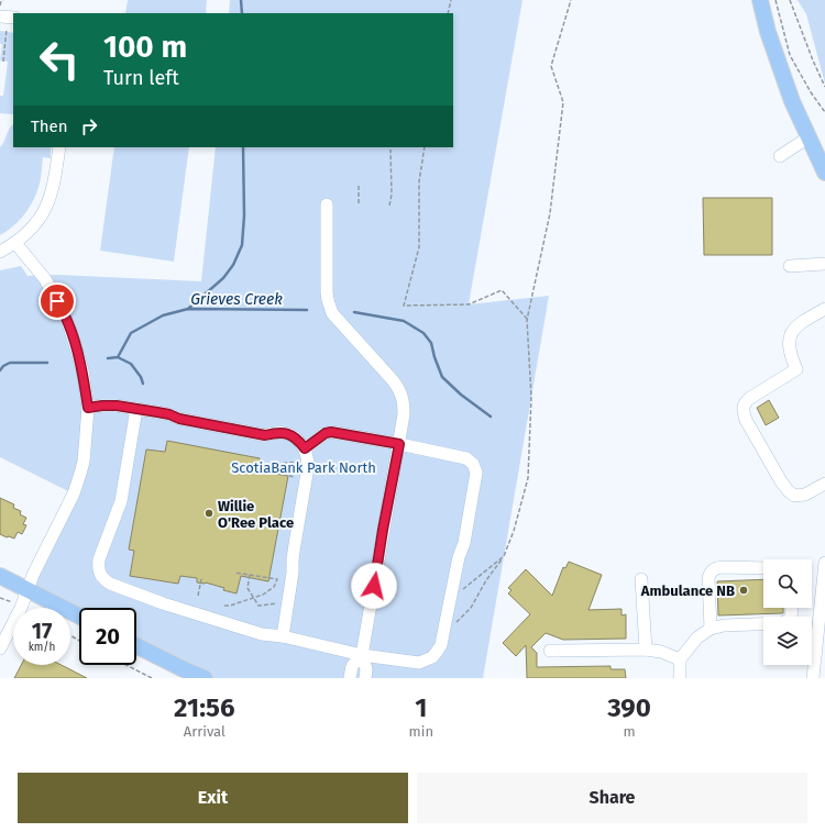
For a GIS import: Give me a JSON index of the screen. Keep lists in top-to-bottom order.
{
  "water": ["Grieves Creek"],
  "parks": ["ScotiaBank Park North"],
  "places": ["Willie O'Ree Place", "Ambulance NB"],
  "page": {
    "turn": ["100 m", "Turn left"],
    "then": "Then",
    "speed": "17 km/h",
    "limit": "20",
    "eta": [
      "21:56",
      "Arrival",
      "1",
      "min",
      "390",
      "m"
    ],
    "buttons": ["Exit", "Share"]
  }
}
